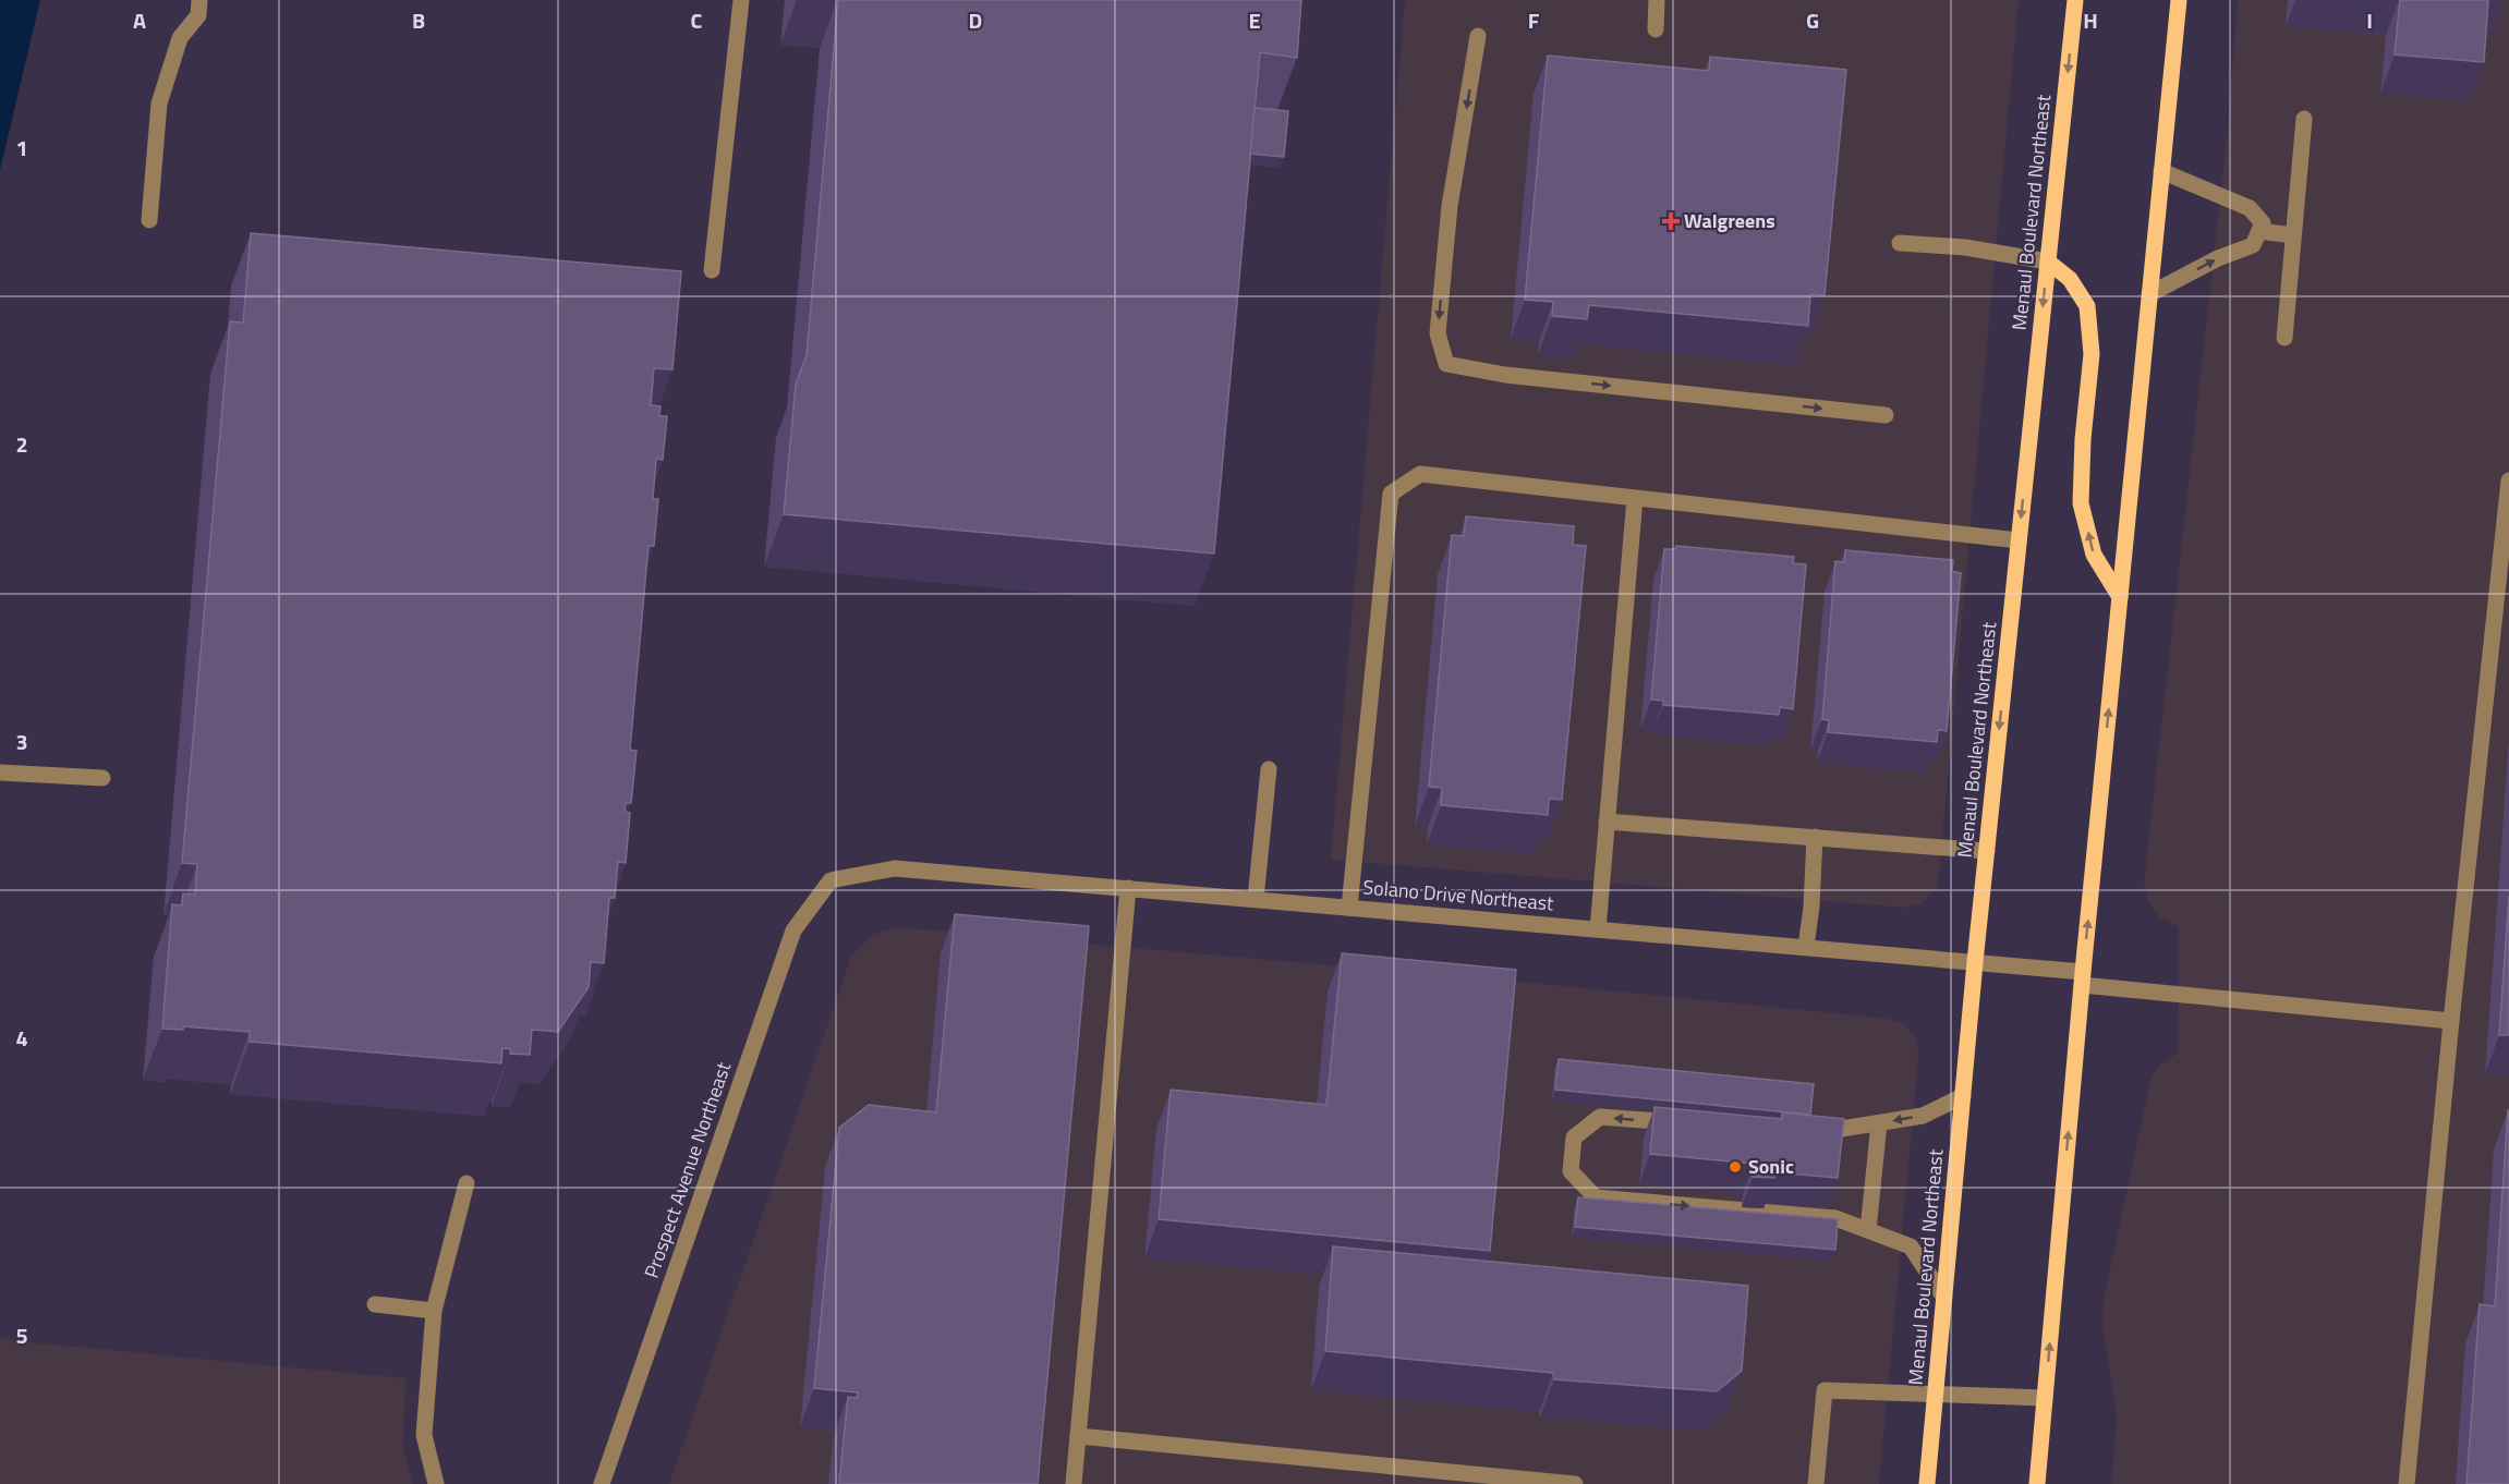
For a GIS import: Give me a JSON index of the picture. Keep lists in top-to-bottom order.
{
  "streets": {
    "main road": ["Menaul Boulevard Northeast"],
    "street": ["Solano Drive Northeast", "Prospect Avenue Northeast"]
  },
  "crossings": [
    ["Menaul Boulevard Northeast", "Solano Drive Northeast"],
    ["Solano Drive Northeast", "Prospect Avenue Northeast"]
  ],
  "places": {
    "health": ["Walgreens"],
    "other": ["Sonic"]
  },
  "grid": {
    "columns": [
      "A",
      "B",
      "C",
      "D",
      "E",
      "F",
      "G",
      "H",
      "I"
    ],
    "rows": [
      "1",
      "2",
      "3",
      "4",
      "5"
    ]
  }
}
